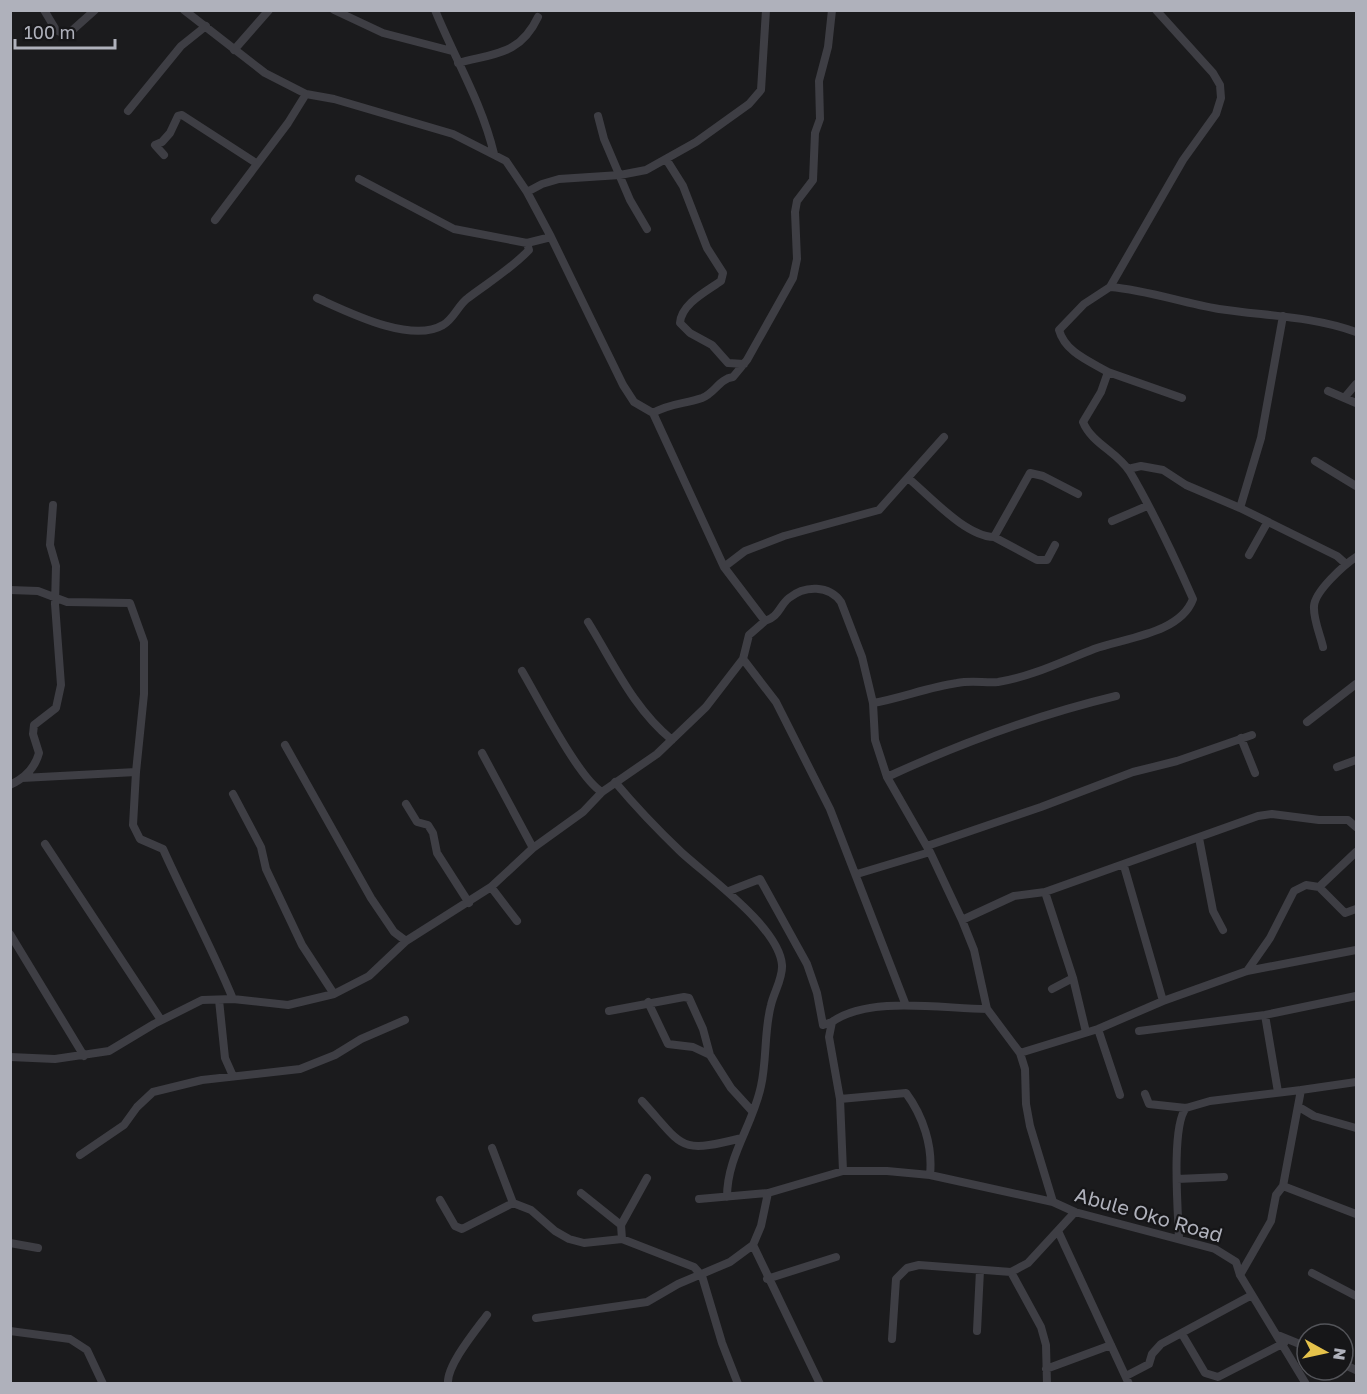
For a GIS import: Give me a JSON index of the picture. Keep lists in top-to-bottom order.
{
  "streets": {
    "street": ["Abule Oko Road"]
  },
  "scale_bar": "100 m",
  "north": "right"
}
